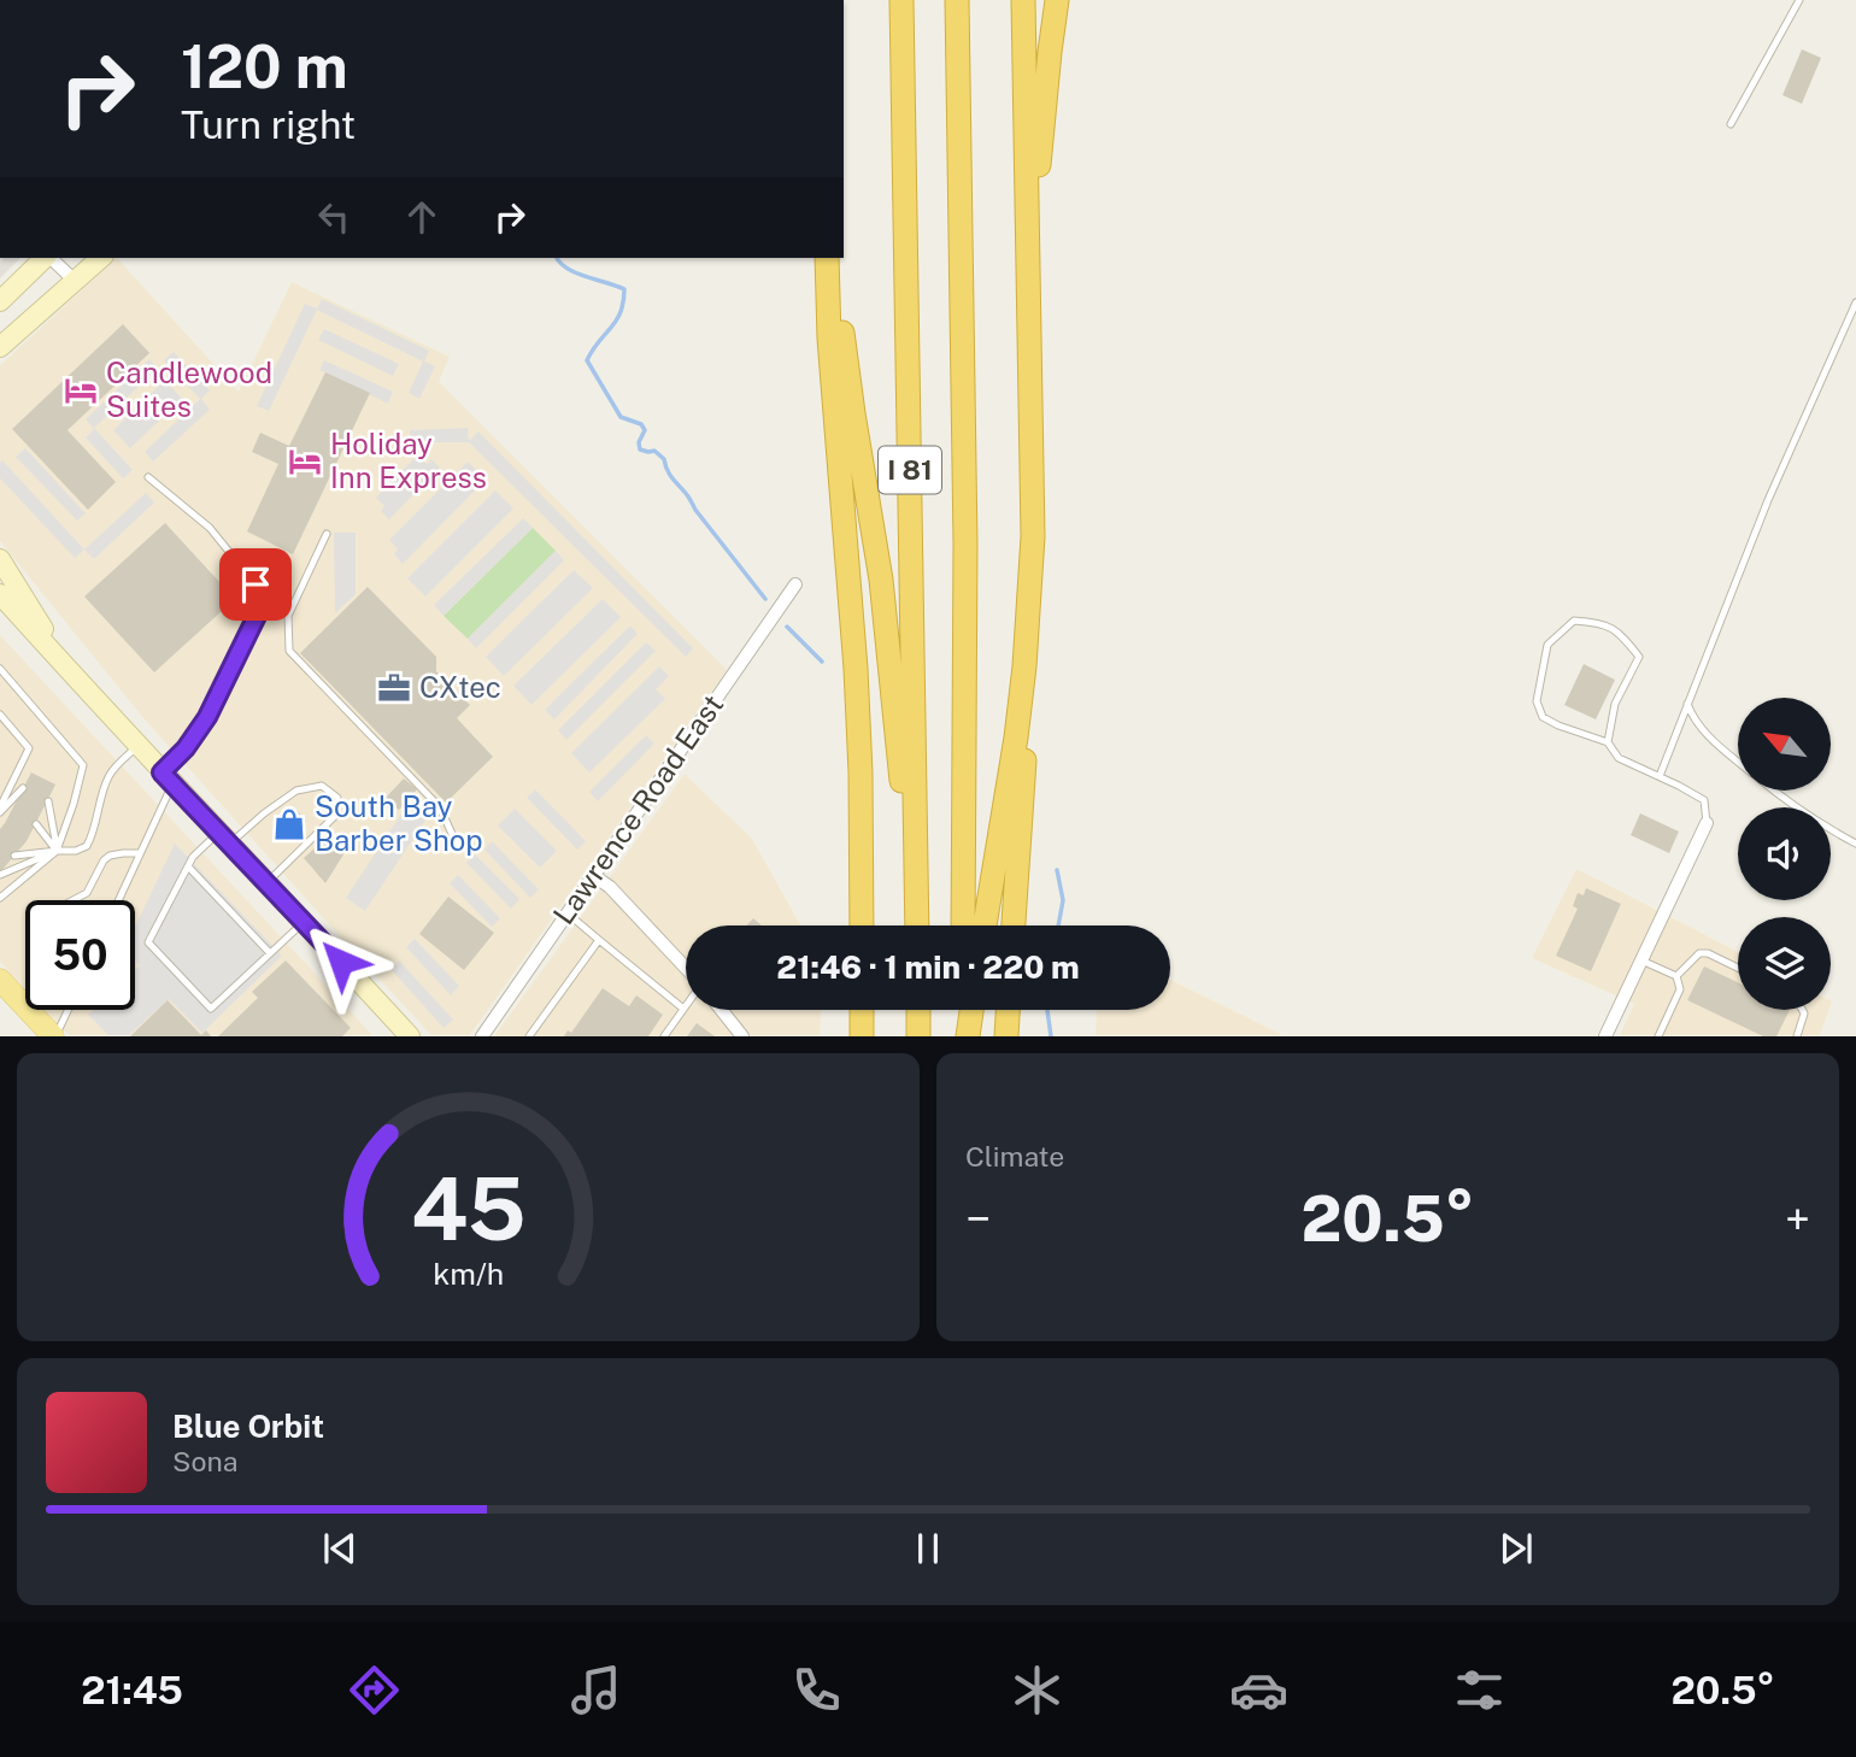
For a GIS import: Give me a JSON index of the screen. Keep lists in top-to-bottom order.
{
  "streets": {
    "highway": ["I 81"],
    "street": ["Lawrence Road East"]
  },
  "places": {
    "hotel": ["Candlewood Suites", "Holiday Inn Express"],
    "office": ["CXtec"],
    "shop": ["South Bay Barber Shop"]
  },
  "north": "top left",
  "page": {
    "turn": ["120 m", "Turn right"],
    "limit": "50",
    "trip": "21:46 · 1 min · 220 m",
    "tile": "Climate",
    "heat": ["−", "20.5°", "+"],
    "song": ["Blue Orbit", "Sona"],
    "tabs": ["21:45", "20.5°"],
    "gauge": ["45", "km/h"]
  }
}
